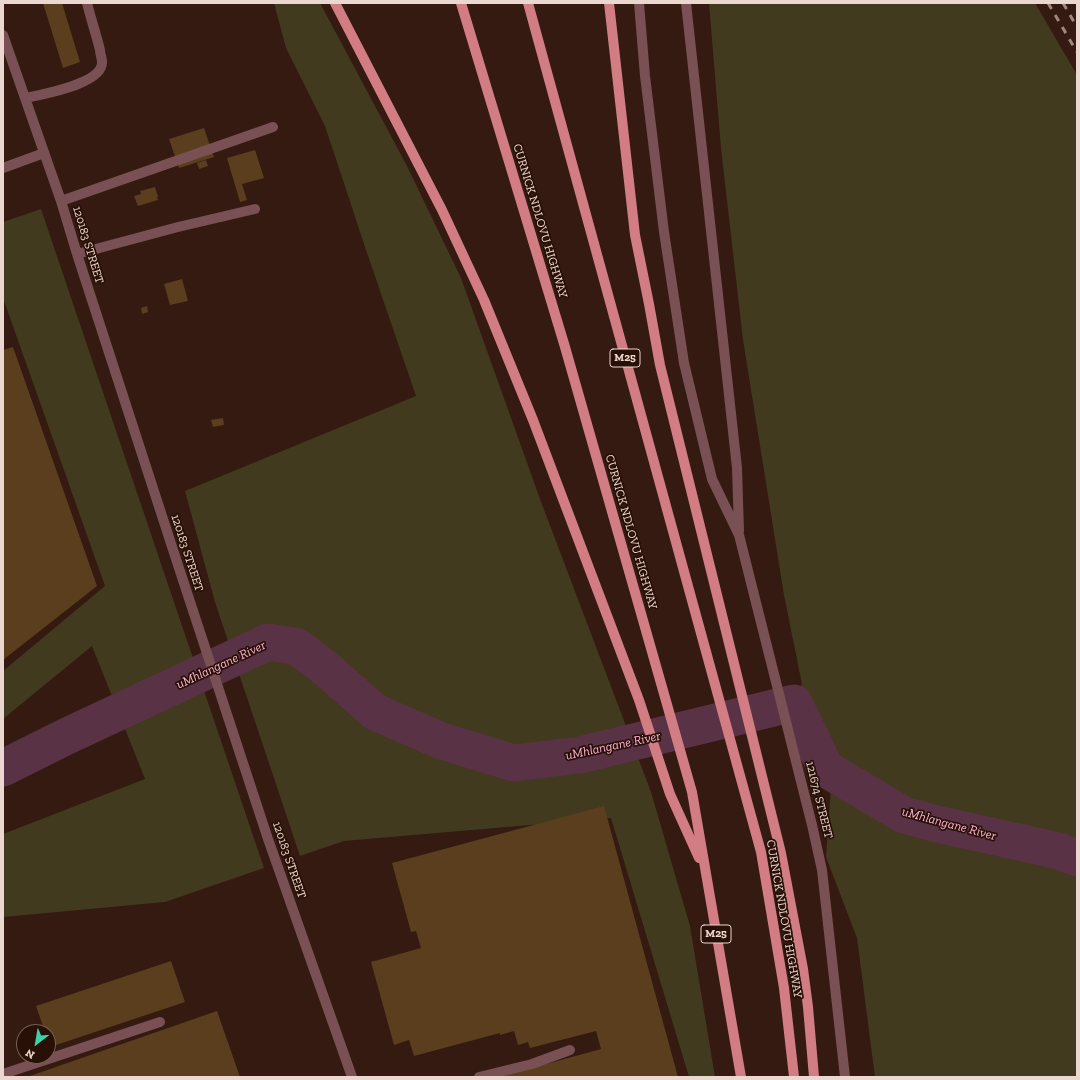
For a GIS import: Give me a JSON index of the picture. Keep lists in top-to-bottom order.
{
  "streets": {
    "main road": ["CURNICK NDLOVU HIGHWAY", "M25"],
    "lane": ["120183 STREET", "121674 STREET"]
  },
  "water": ["uMhlangane River"],
  "north": "bottom left"
}
